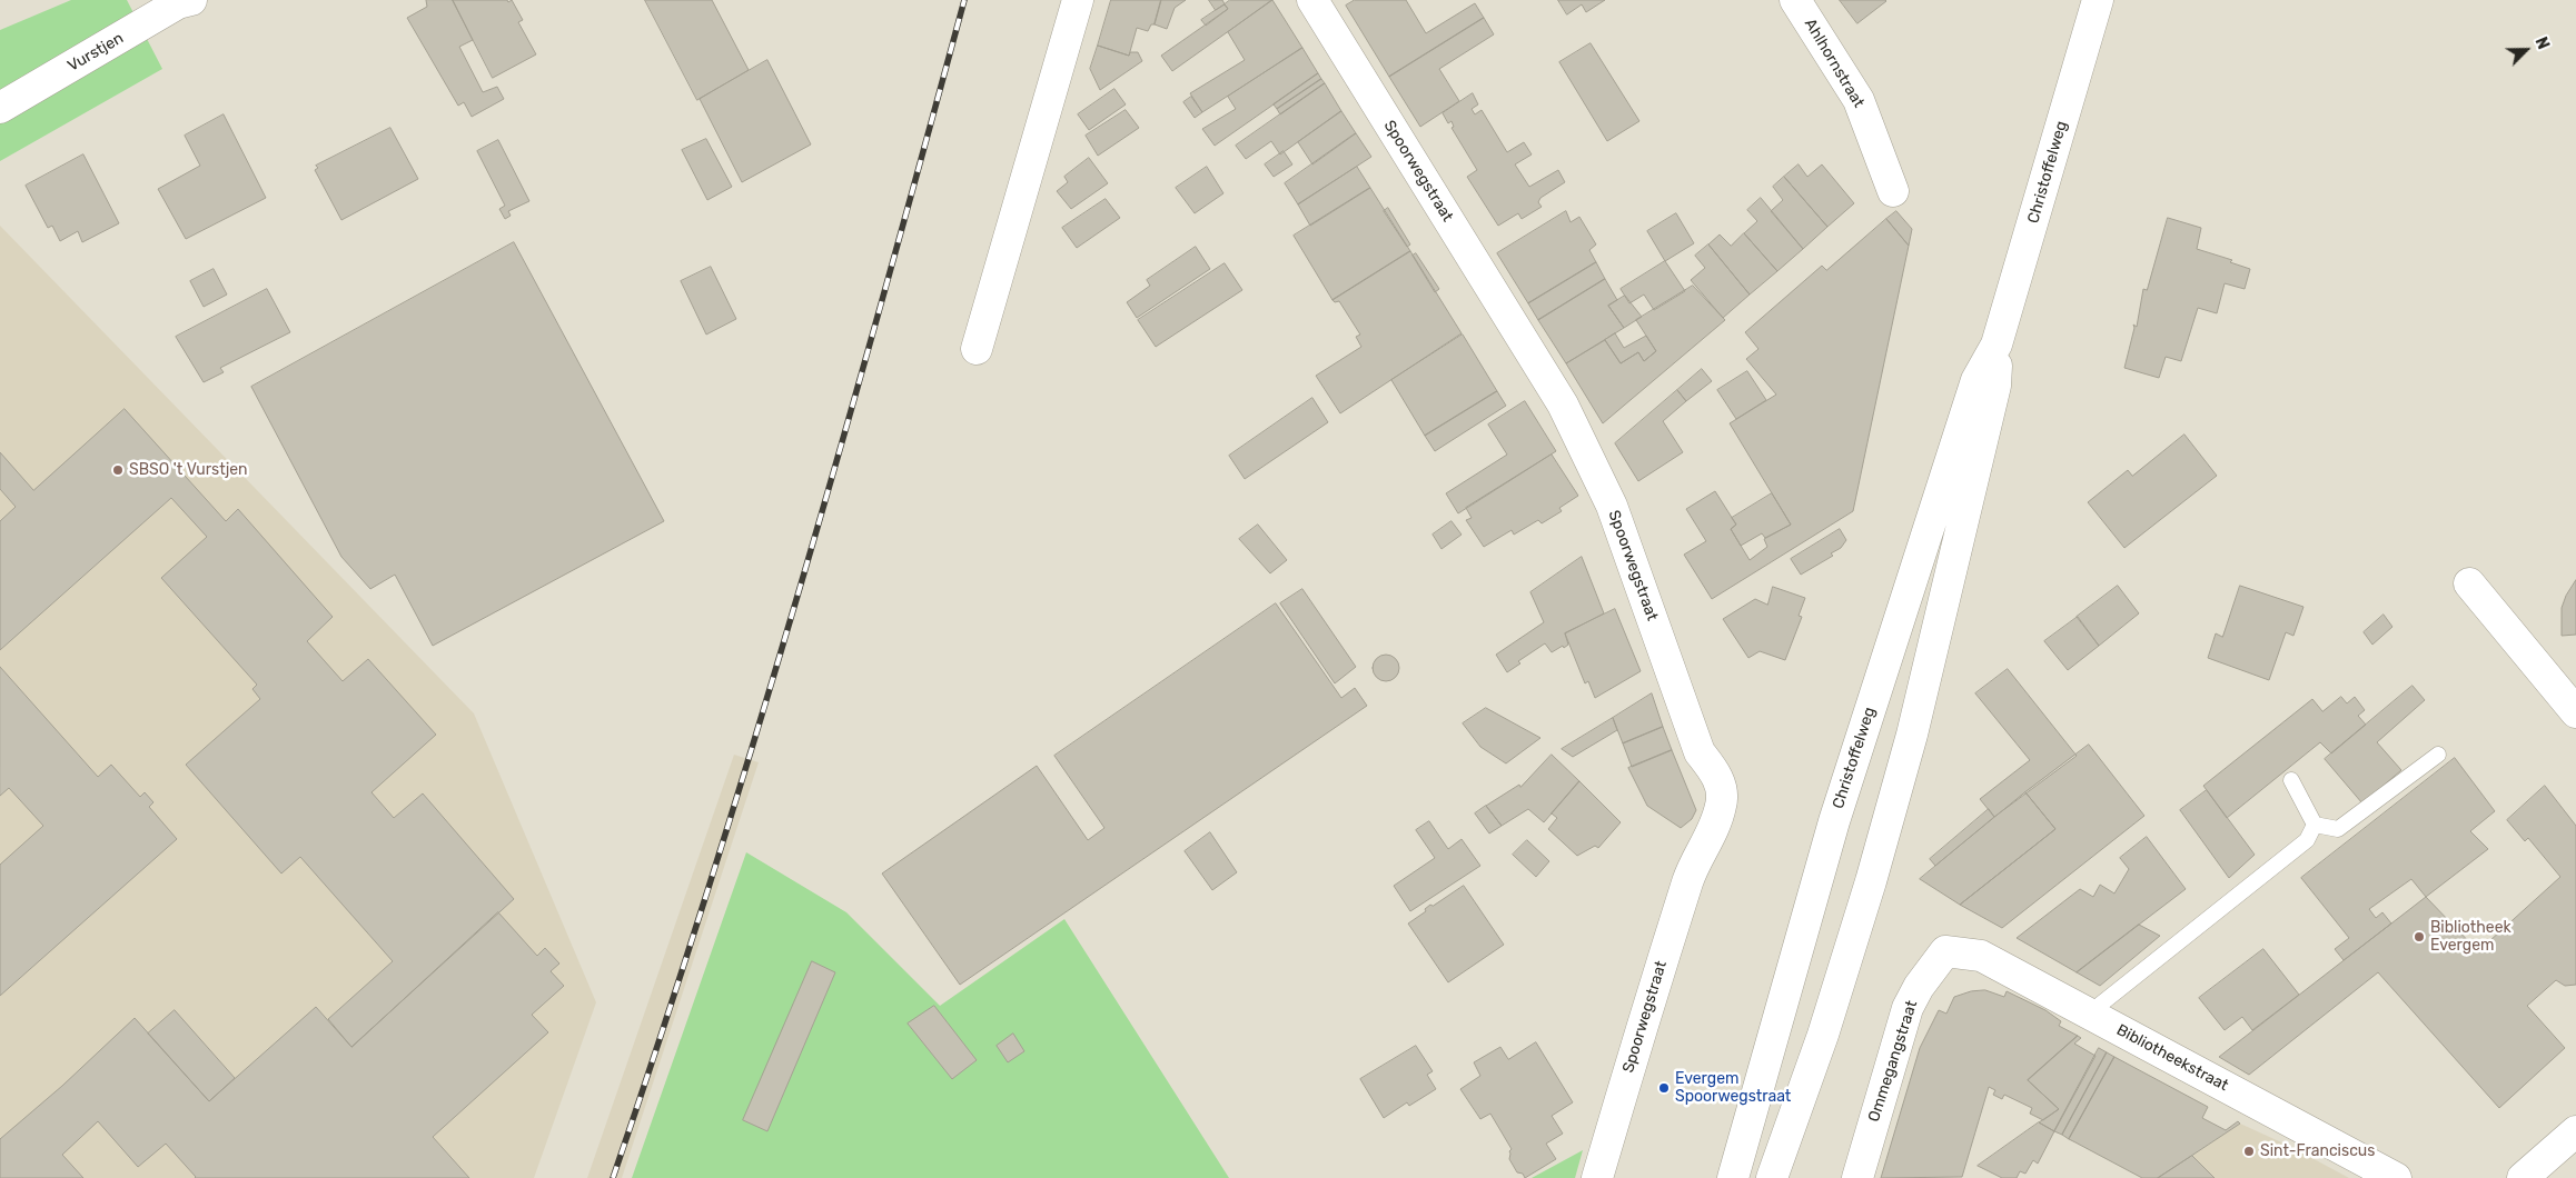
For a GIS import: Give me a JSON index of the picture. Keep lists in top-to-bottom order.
{
  "streets": {
    "street": [
      "Vurstjen",
      "Ahlhornstraat",
      "Spoorwegstraat",
      "Christoffelweg",
      "Bibliotheekstraat",
      "Ommegangstraat"
    ]
  },
  "crossings": [
    ["Bibliotheekstraat", "Ommegangstraat"]
  ],
  "places": [
    "SBSO 't Vurstjen",
    "Bibliotheek Evergem",
    "Evergem Spoorwegstraat",
    "Sint-Franciscus"
  ],
  "north": "top right"
}
